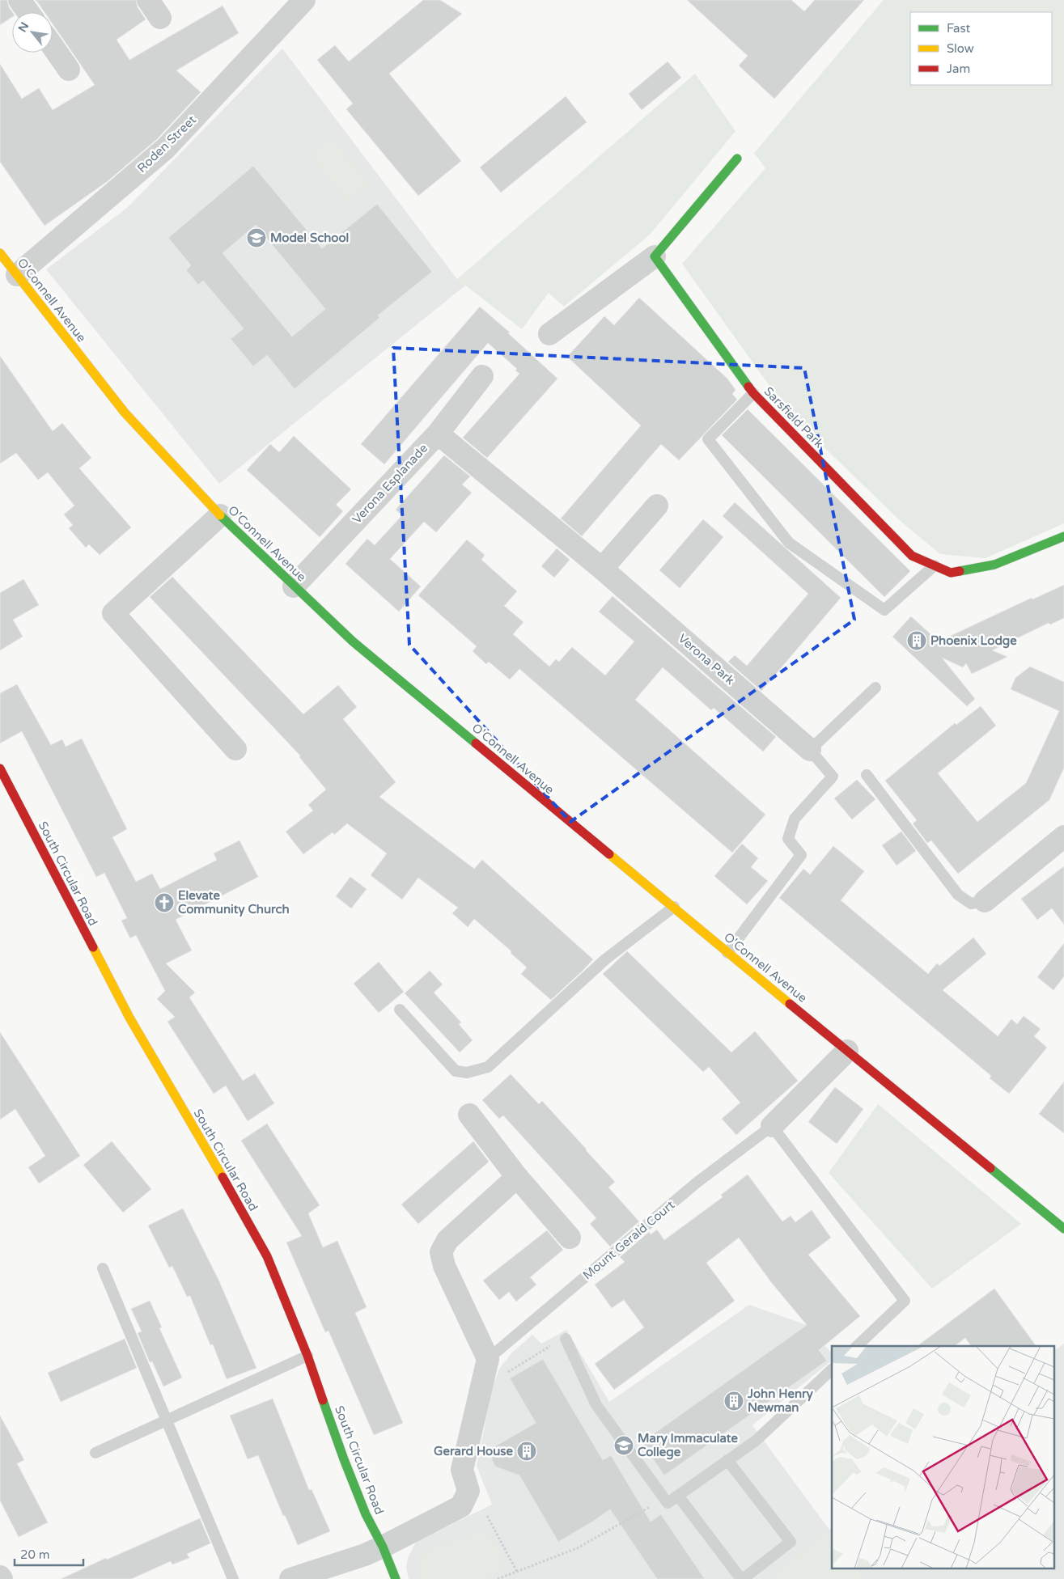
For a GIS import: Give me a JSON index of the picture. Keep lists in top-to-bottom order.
{
  "streets": {
    "street": [
      "Roden Street",
      "O'Connell Avenue",
      "Sarsfield Park",
      "Verona Esplanade",
      "Verona Park",
      "South Circular Road"
    ],
    "lane": ["Mount Gerald Court"]
  },
  "crossings": [
    ["Roden Street", "O'Connell Avenue"],
    ["O'Connell Avenue", "Verona Esplanade"],
    ["O'Connell Avenue", "Verona Park"],
    ["Verona Esplanade", "Verona Park"]
  ],
  "places": {
    "school or university": ["Model School", "Mary Immaculate College"],
    "building": ["Phoenix Lodge", "John Henry Newman", "Gerard House"],
    "church": ["Elevate Community Church"]
  },
  "legend": ["Fast", "Slow", "Jam"],
  "scale_bar": "20 m",
  "north": "top left"
}
